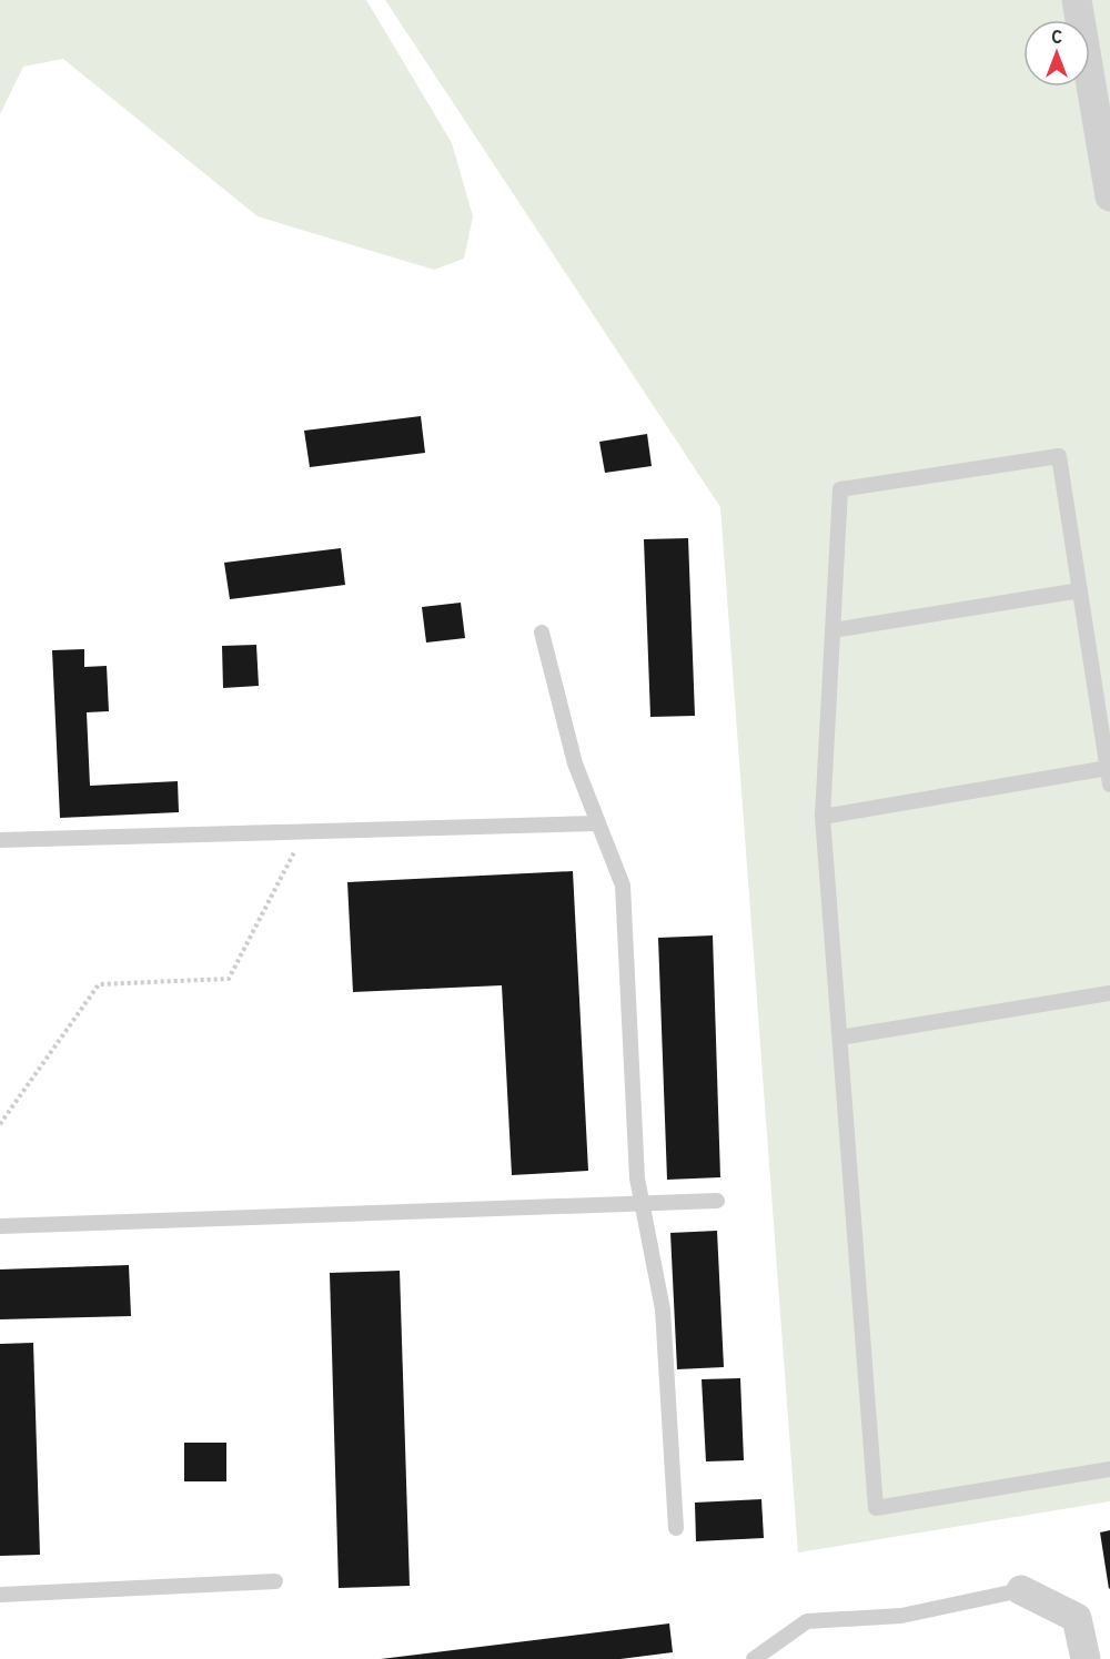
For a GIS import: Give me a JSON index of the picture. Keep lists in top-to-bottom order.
{
  "north": "top"
}
